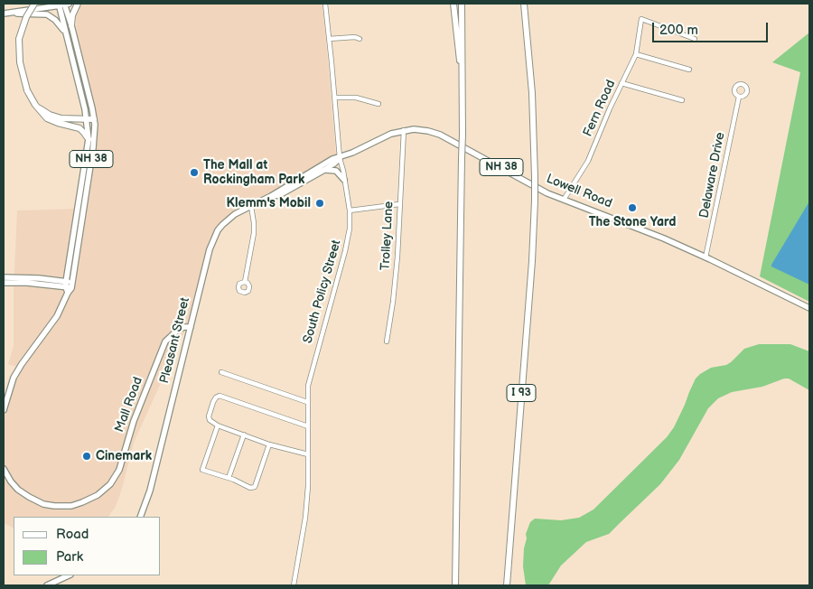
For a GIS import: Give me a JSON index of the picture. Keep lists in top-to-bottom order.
{
  "streets": {
    "highway": ["I 93"],
    "main road": [
      "NH 38",
      "Lowell Road",
      "Pleasant Street",
      "Mall Road"
    ],
    "street": [
      "Fern Road",
      "Delaware Drive",
      "Trolley Lane",
      "South Policy Street"
    ]
  },
  "crossings": [
    ["Fern Road", "Lowell Road"],
    ["Delaware Drive", "Lowell Road"],
    ["Lowell Road", "Trolley Lane"],
    ["Lowell Road", "South Policy Street"],
    ["Lowell Road", "Pleasant Street"],
    ["South Policy Street", "Pleasant Street"],
    ["Pleasant Street", "Mall Road"]
  ],
  "places": [
    "The Mall at Rockingham Park",
    "Klemm's Mobil",
    "The Stone Yard",
    "Cinemark"
  ],
  "legend": ["Road", "Park"],
  "scale_bar": "200 m"
}
